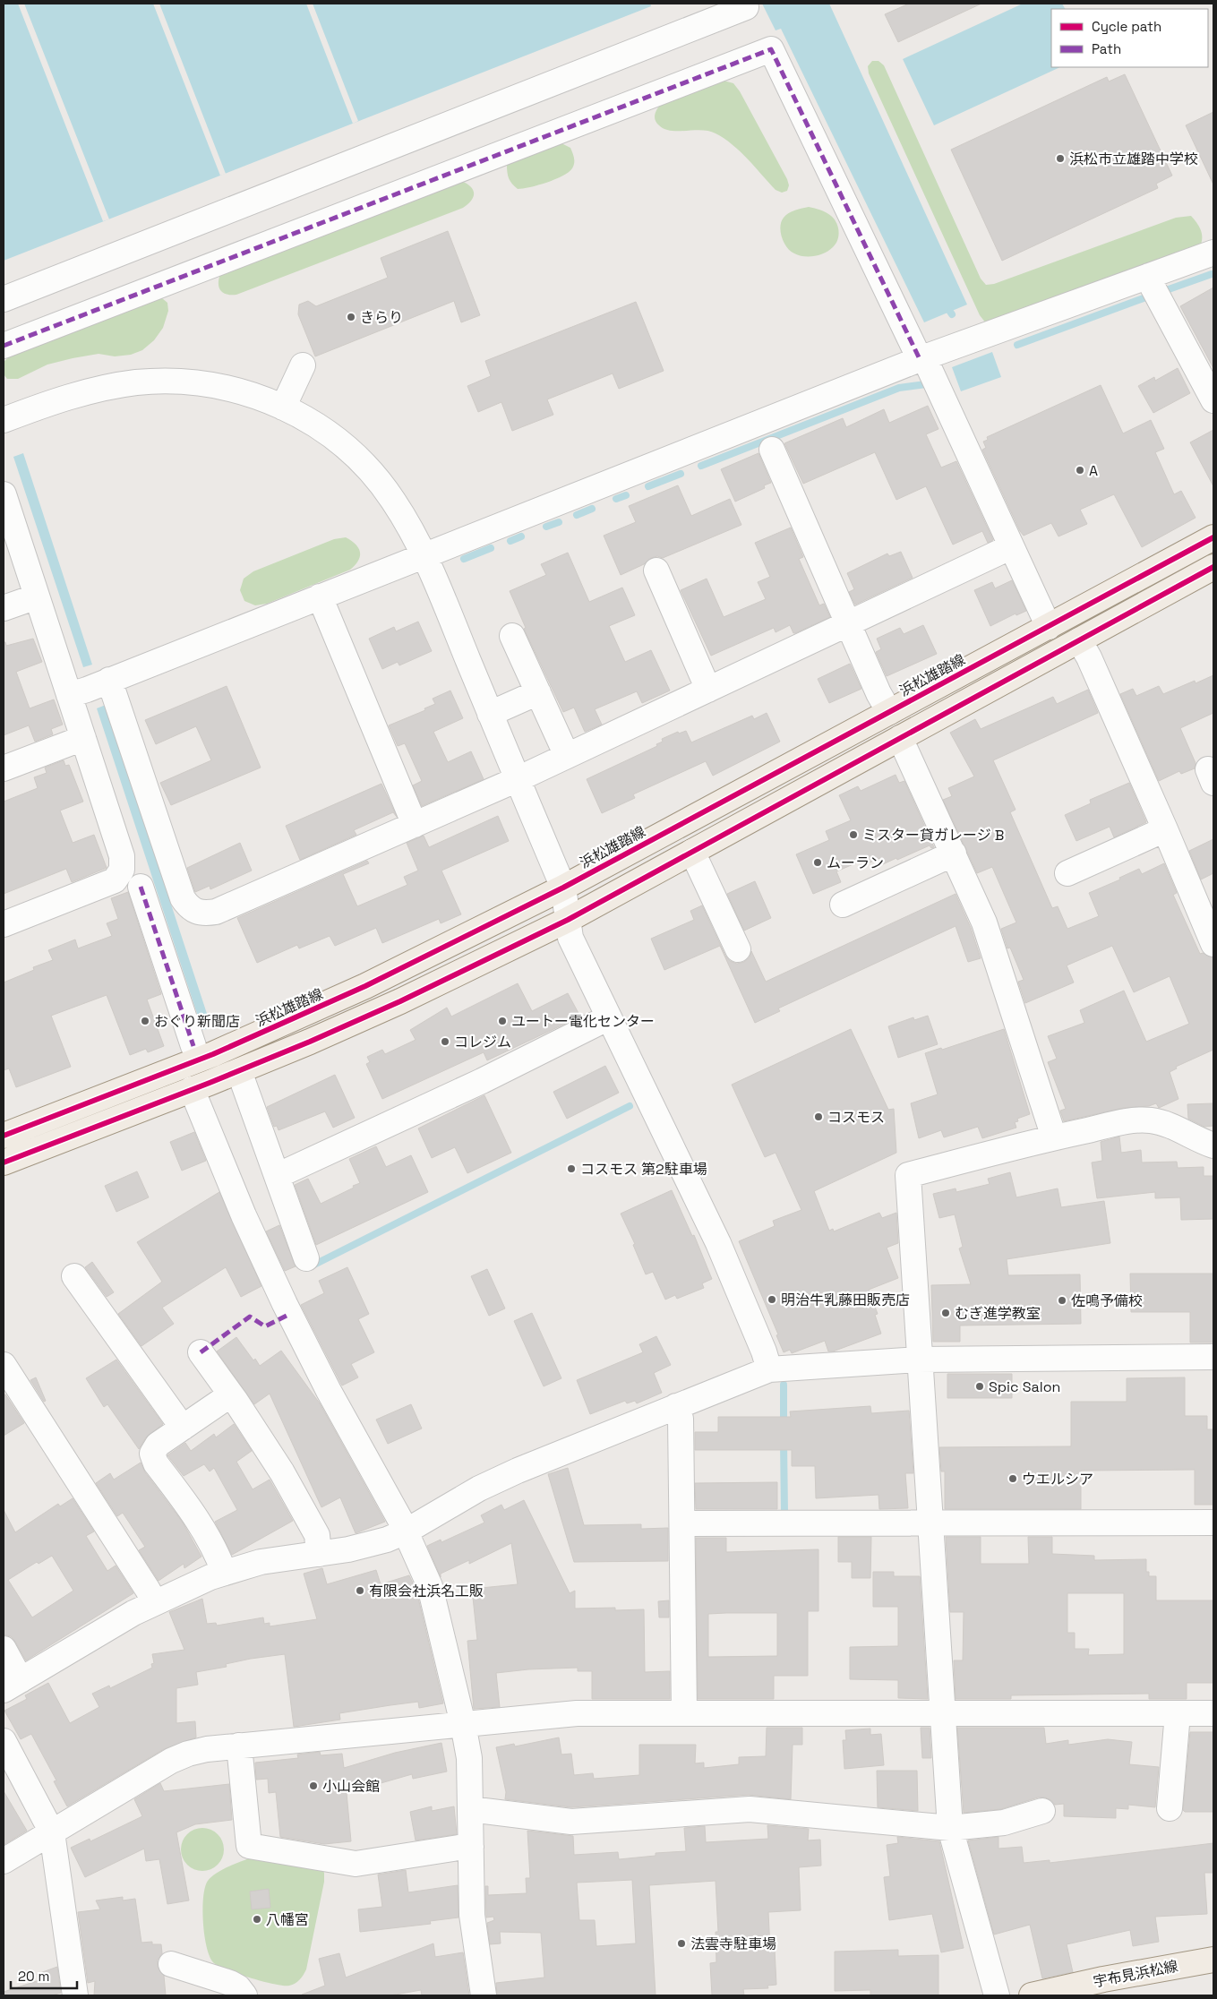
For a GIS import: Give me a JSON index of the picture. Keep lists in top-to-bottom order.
{
  "streets": {
    "main road": ["浜松雄踏線", "宇布見浜松線"]
  },
  "places": [
    "浜松市立雄踏中学校",
    "きらり",
    "A",
    "ミスター貸ガレージ B",
    "ムーラン",
    "おぐり新聞店",
    "ユートー電化センター",
    "コレジム",
    "コスモス",
    "コスモス 第2駐車場",
    "明治牛乳藤田販売店",
    "佐鳴予備校",
    "むぎ進学教室",
    "Spic Salon",
    "ウエルシア",
    "有限会社浜名工販",
    "小山会館",
    "八幡宮",
    "法雲寺駐車場"
  ],
  "legend": ["Cycle path", "Path"],
  "scale_bar": "20 m"
}
